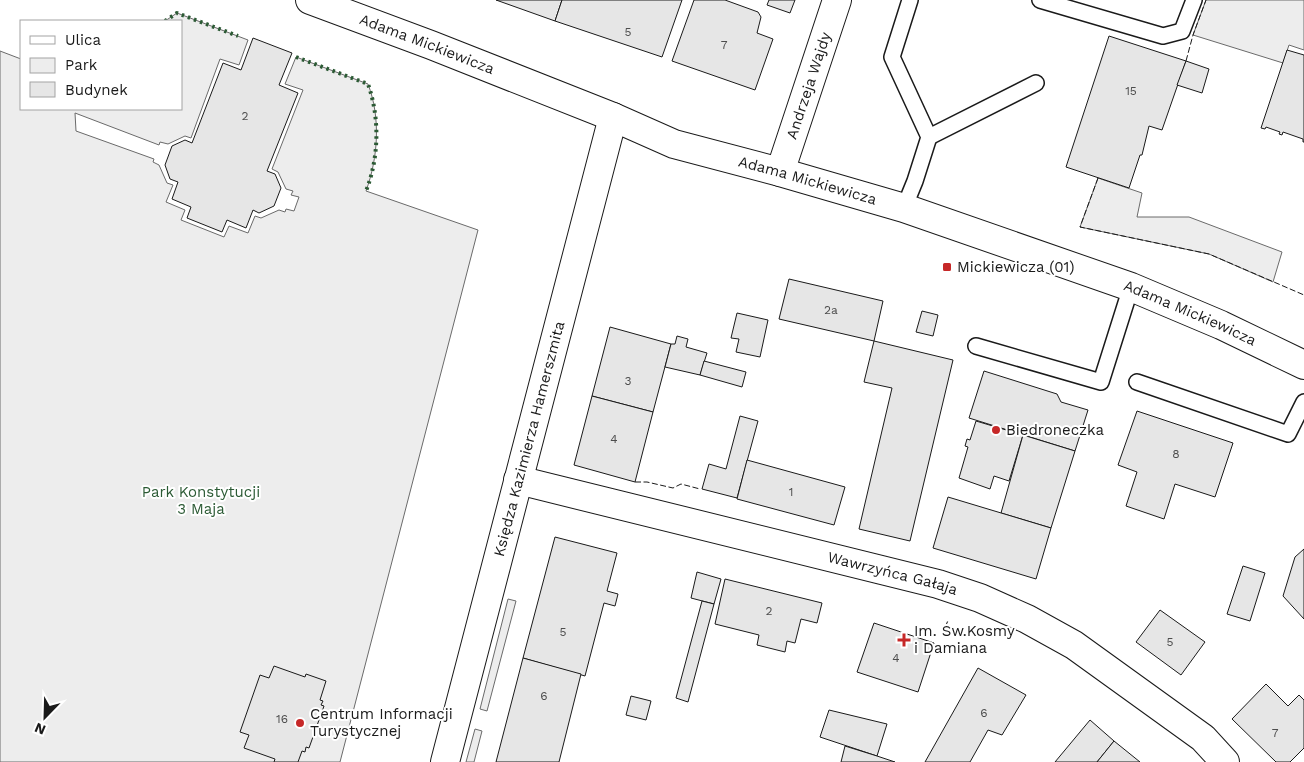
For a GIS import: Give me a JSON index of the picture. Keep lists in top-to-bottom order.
{
  "streets": {
    "street": [
      "Adama Mickiewicza",
      "Andrzeja Wajdy",
      "Księdza Kazimierza Hamerszmita",
      "Wawrzyńca Gałaja"
    ]
  },
  "crossings": [
    ["Adama Mickiewicza", "Andrzeja Wajdy"],
    ["Adama Mickiewicza", "Księdza Kazimierza Hamerszmita"],
    ["Księdza Kazimierza Hamerszmita", "Wawrzyńca Gałaja"]
  ],
  "parks": ["Park Konstytucji 3 Maja"],
  "places": {
    "transit": ["Mickiewicza (01)"],
    "other": ["Biedroneczka", "Centrum Informacji Turystycznej"],
    "health": ["Im. Św.Kosmy i Damiana"]
  },
  "house_numbers": [
    "5",
    "7",
    "15",
    "2",
    "2a",
    "3",
    "4",
    "8",
    "1",
    "2",
    "5",
    "5",
    "4",
    "6",
    "6",
    "16",
    "7"
  ],
  "legend": ["Ulica", "Park", "Budynek"],
  "north": "bottom left"
}
